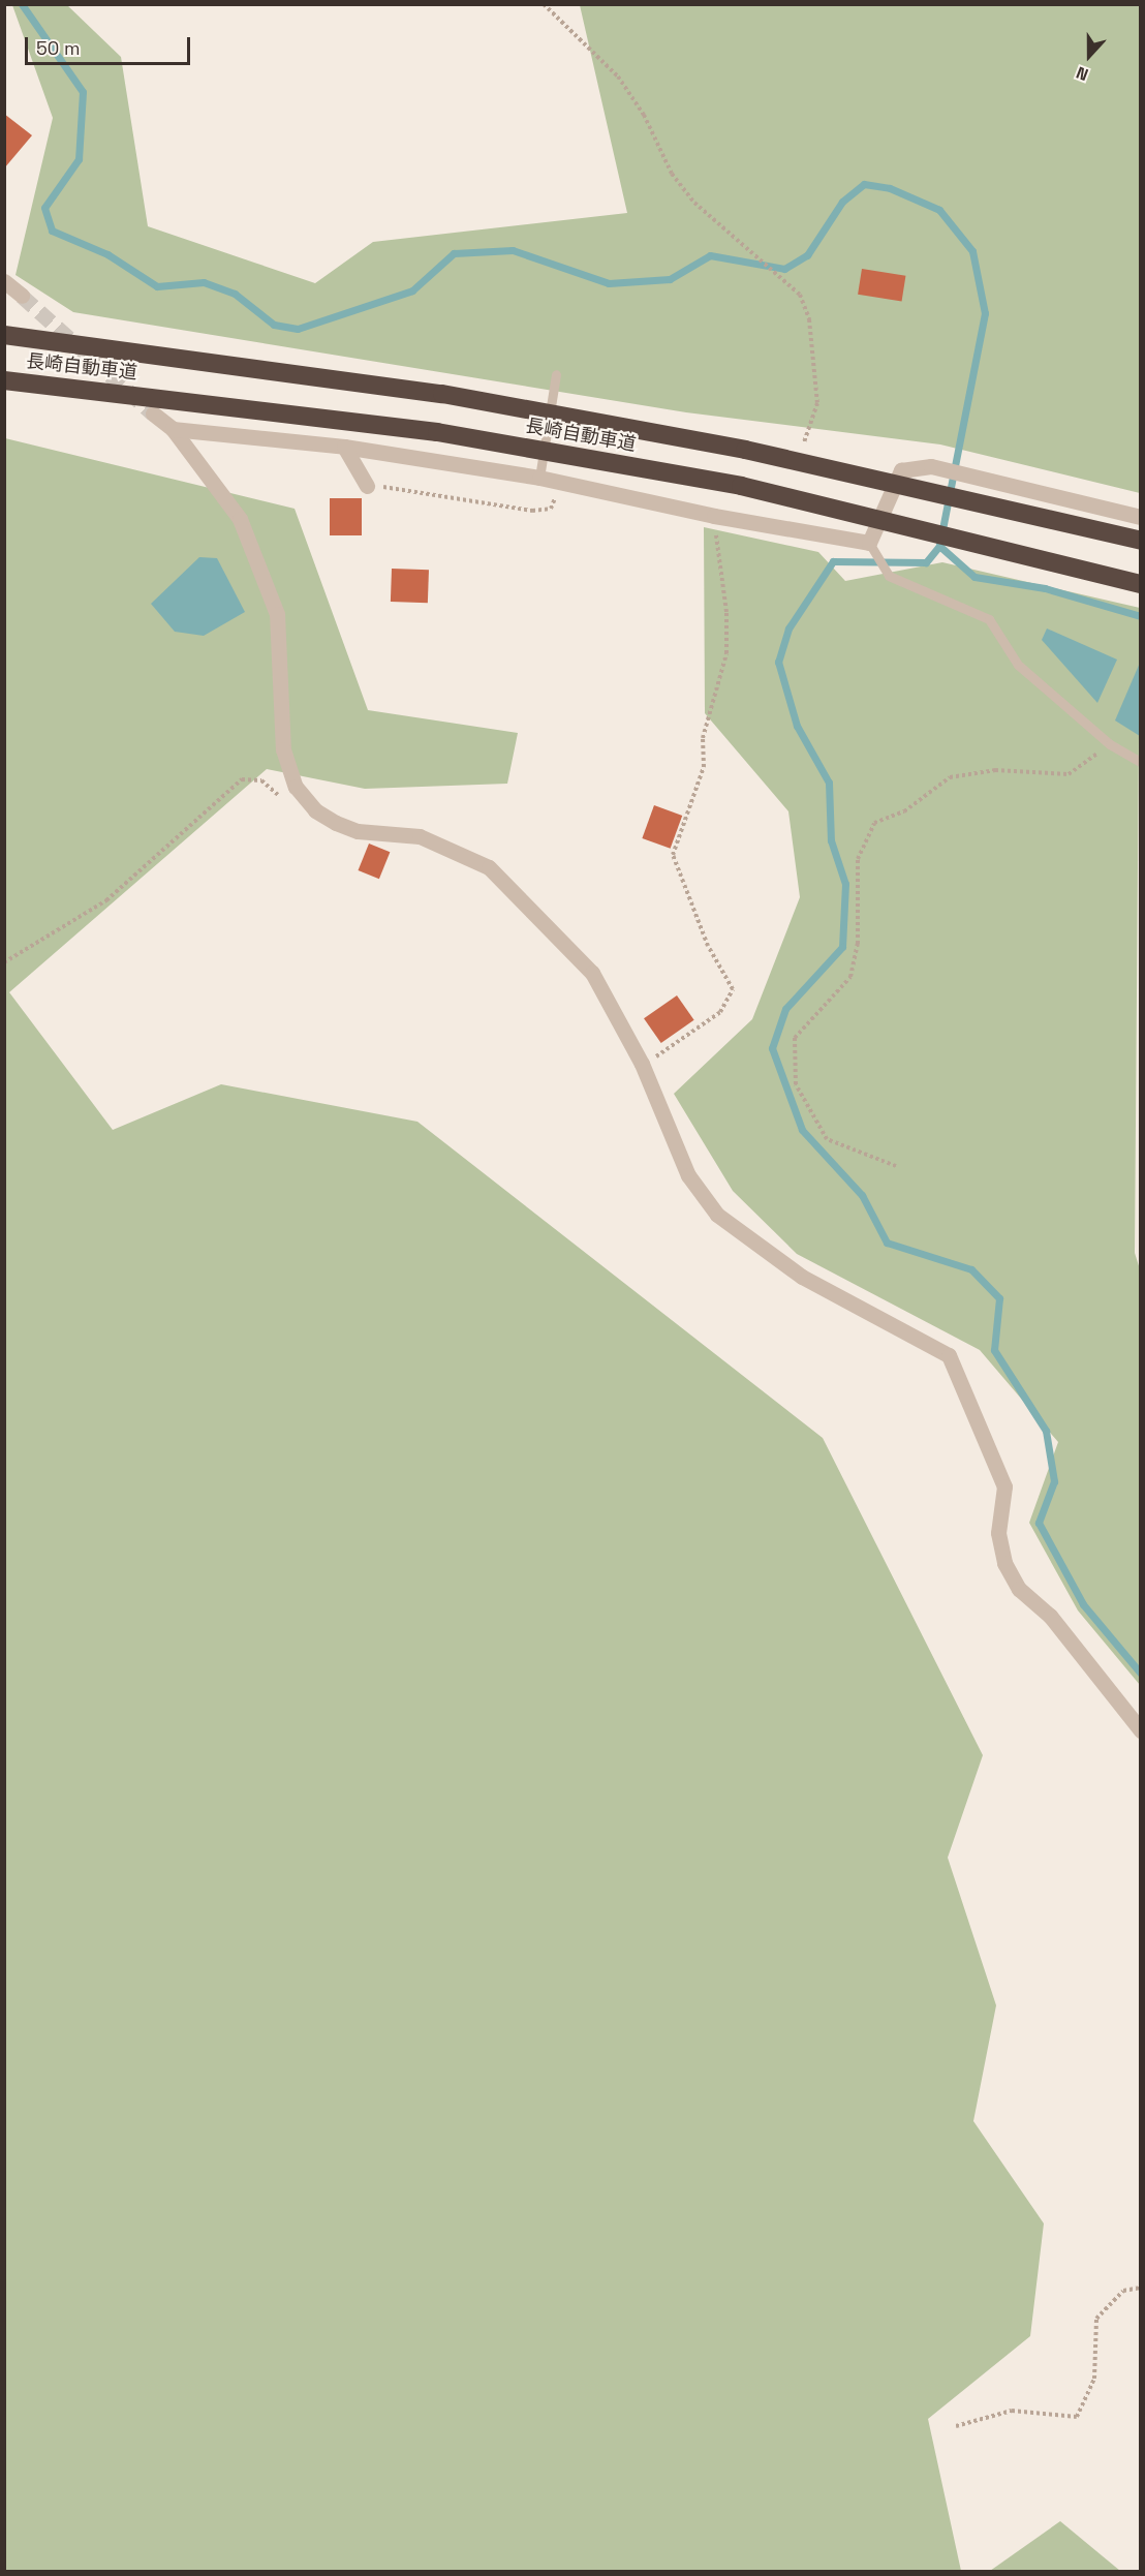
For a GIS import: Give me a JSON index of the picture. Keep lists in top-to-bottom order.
{
  "streets": {
    "highway": ["長崎自動車道"]
  },
  "scale_bar": "50 m",
  "north": "bottom"
}
